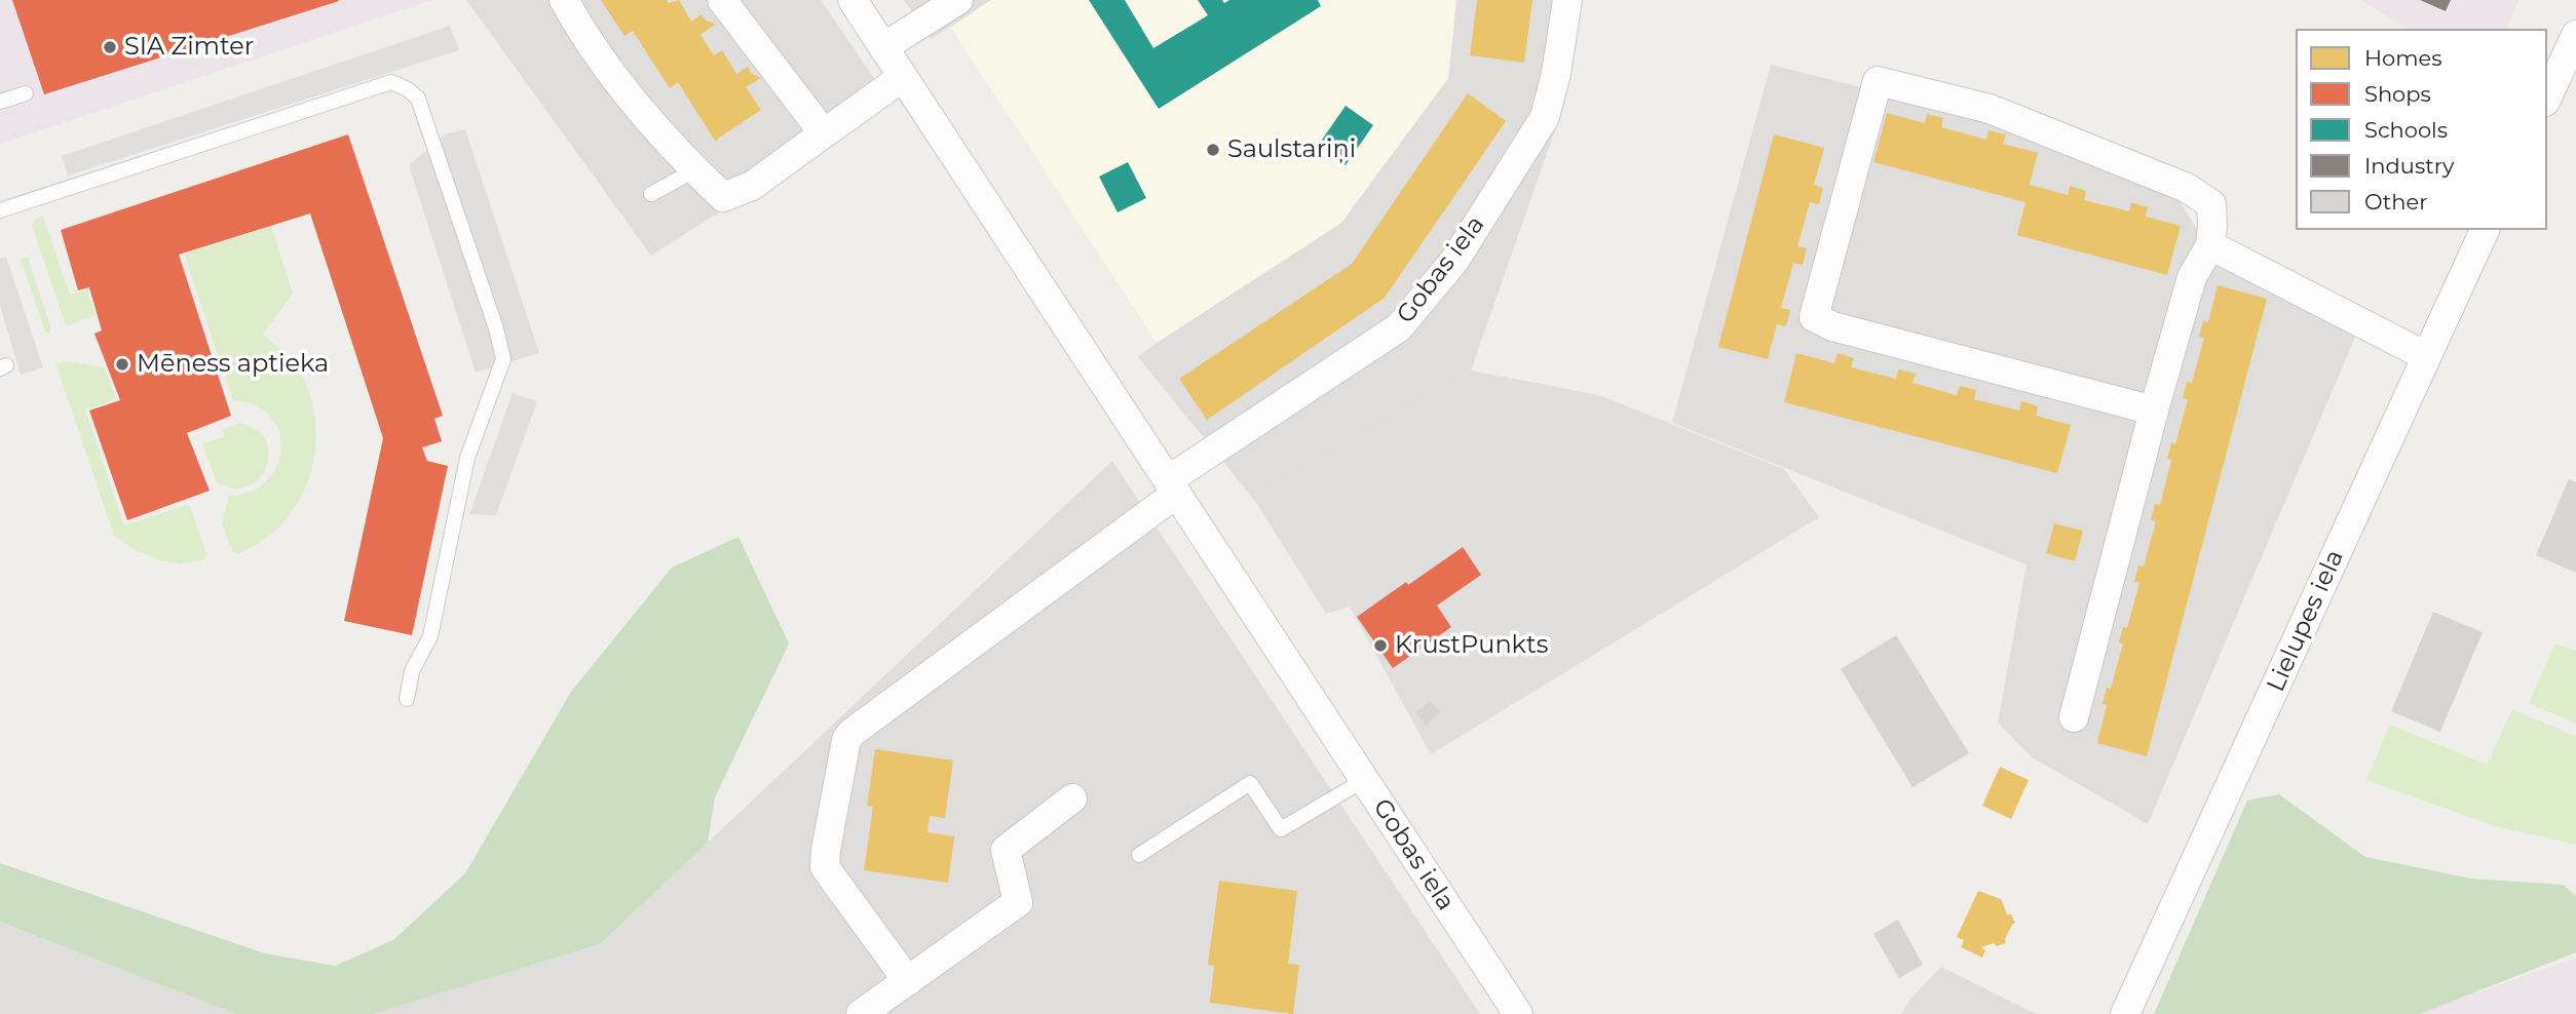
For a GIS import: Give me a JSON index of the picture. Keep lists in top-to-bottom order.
{
  "streets": {
    "street": ["Gobas iela", "Lielupes iela"]
  },
  "places": [
    "SIA Zimter",
    "Saulstariņi",
    "Mēness aptieka",
    "KrustPunkts"
  ],
  "legend": [
    "Homes",
    "Shops",
    "Schools",
    "Industry",
    "Other"
  ]
}
